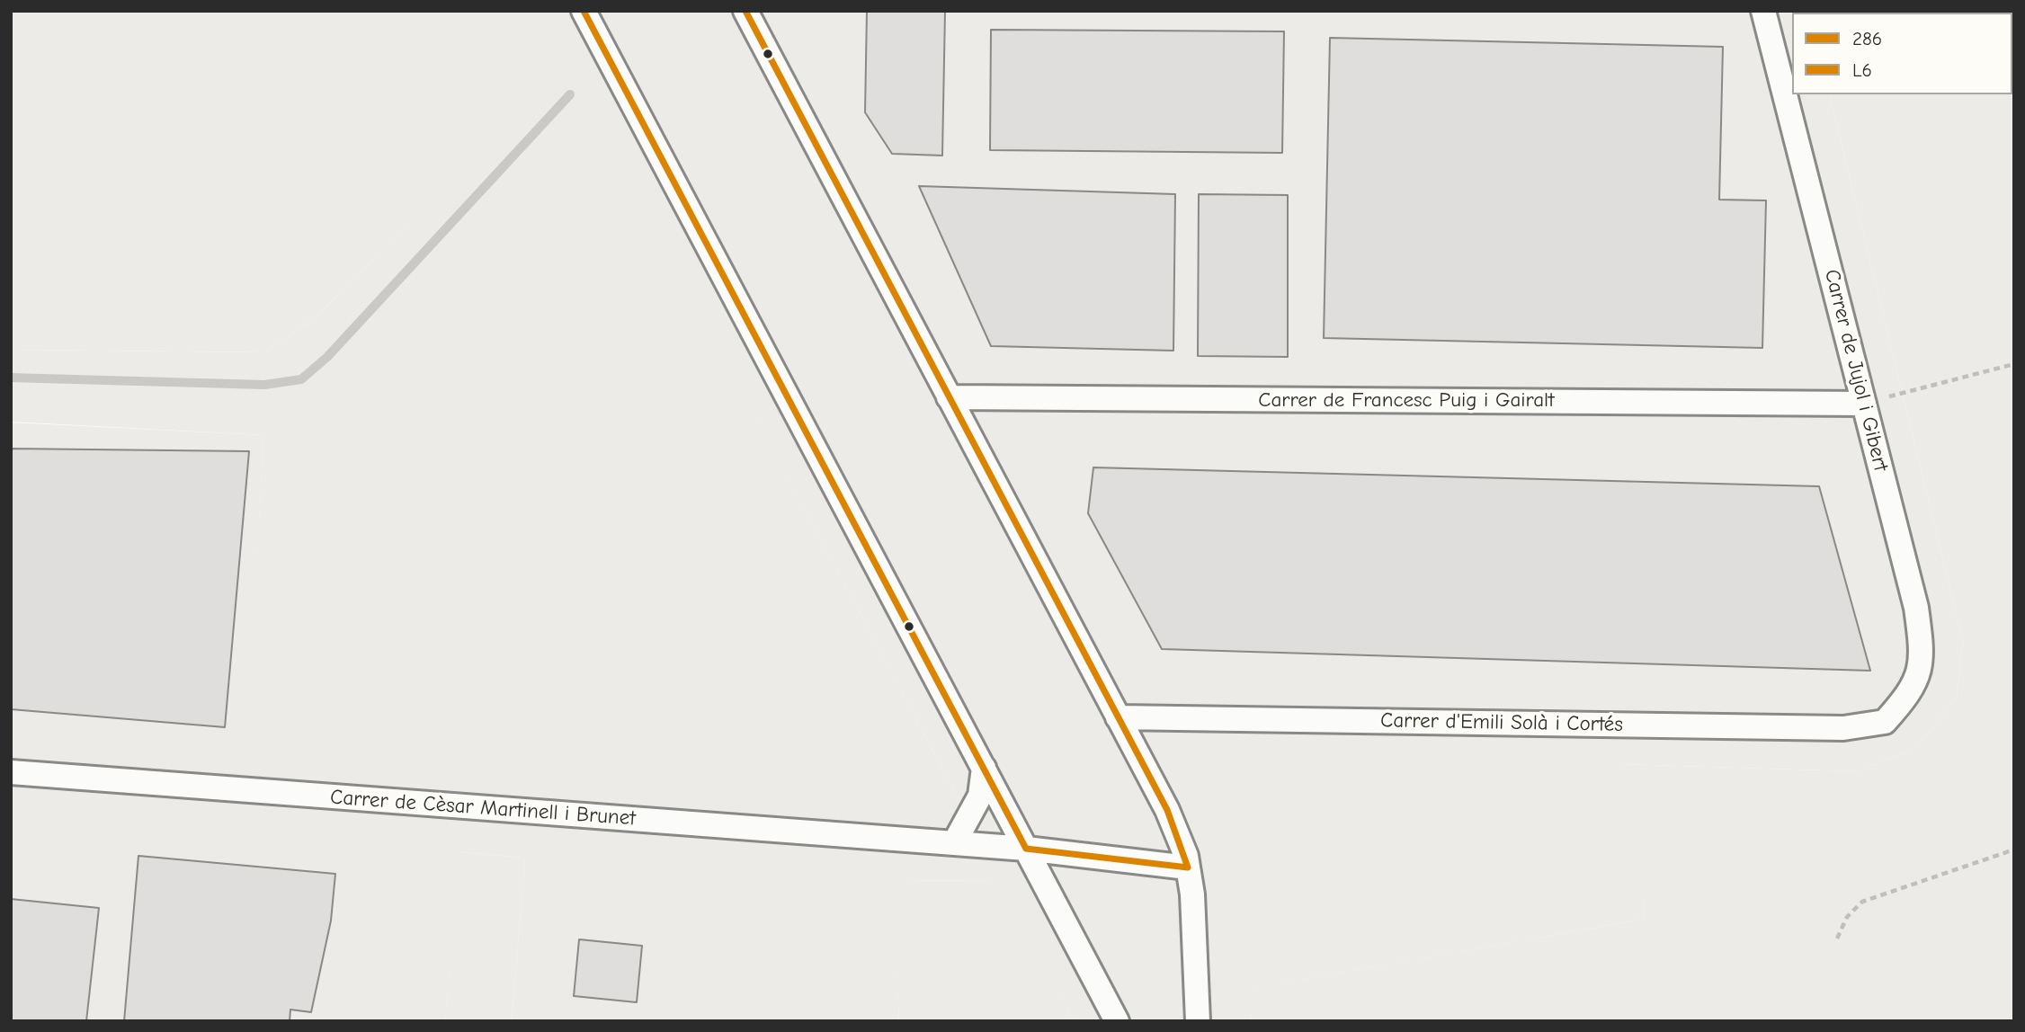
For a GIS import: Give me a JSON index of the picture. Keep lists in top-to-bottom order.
{
  "streets": {
    "street": [
      "Carrer de Jujol i Gibert",
      "Carrer de Francesc Puig i Gairalt",
      "Carrer d'Emili Solà i Cortés",
      "Carrer de Cèsar Martinell i Brunet"
    ]
  },
  "crossings": [
    ["Carrer de Jujol i Gibert", "Carrer de Francesc Puig i Gairalt"],
    ["Carrer de Jujol i Gibert", "Carrer d'Emili Solà i Cortés"]
  ],
  "lines": ["transit line 286", "transit line L6"],
  "legend": ["286", "L6"]
}
